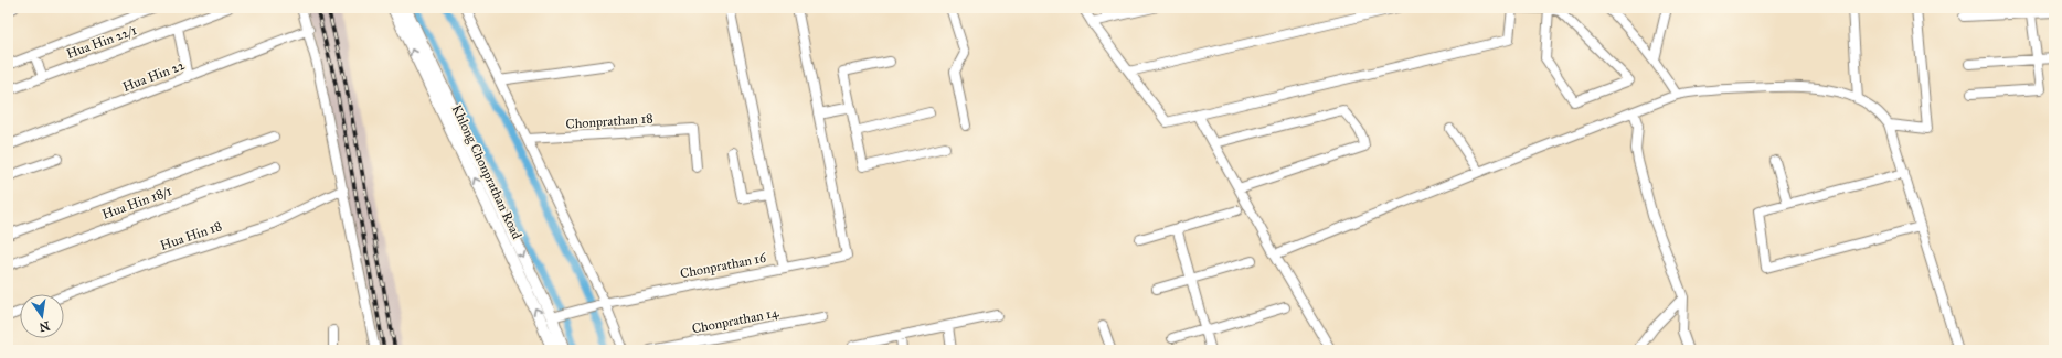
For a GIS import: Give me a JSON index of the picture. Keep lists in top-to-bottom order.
{
  "streets": {
    "street": [
      "Hua Hin 22/1",
      "Hua Hin 22",
      "Chonprathan 18",
      "Khlong Chonprathan Road",
      "Hua Hin 18/1",
      "Hua Hin 18",
      "Chonprathan 16",
      "Chonprathan 14"
    ]
  },
  "crossings": [
    ["Khlong Chonprathan Road", "Chonprathan 16"]
  ],
  "north": "bottom"
}
